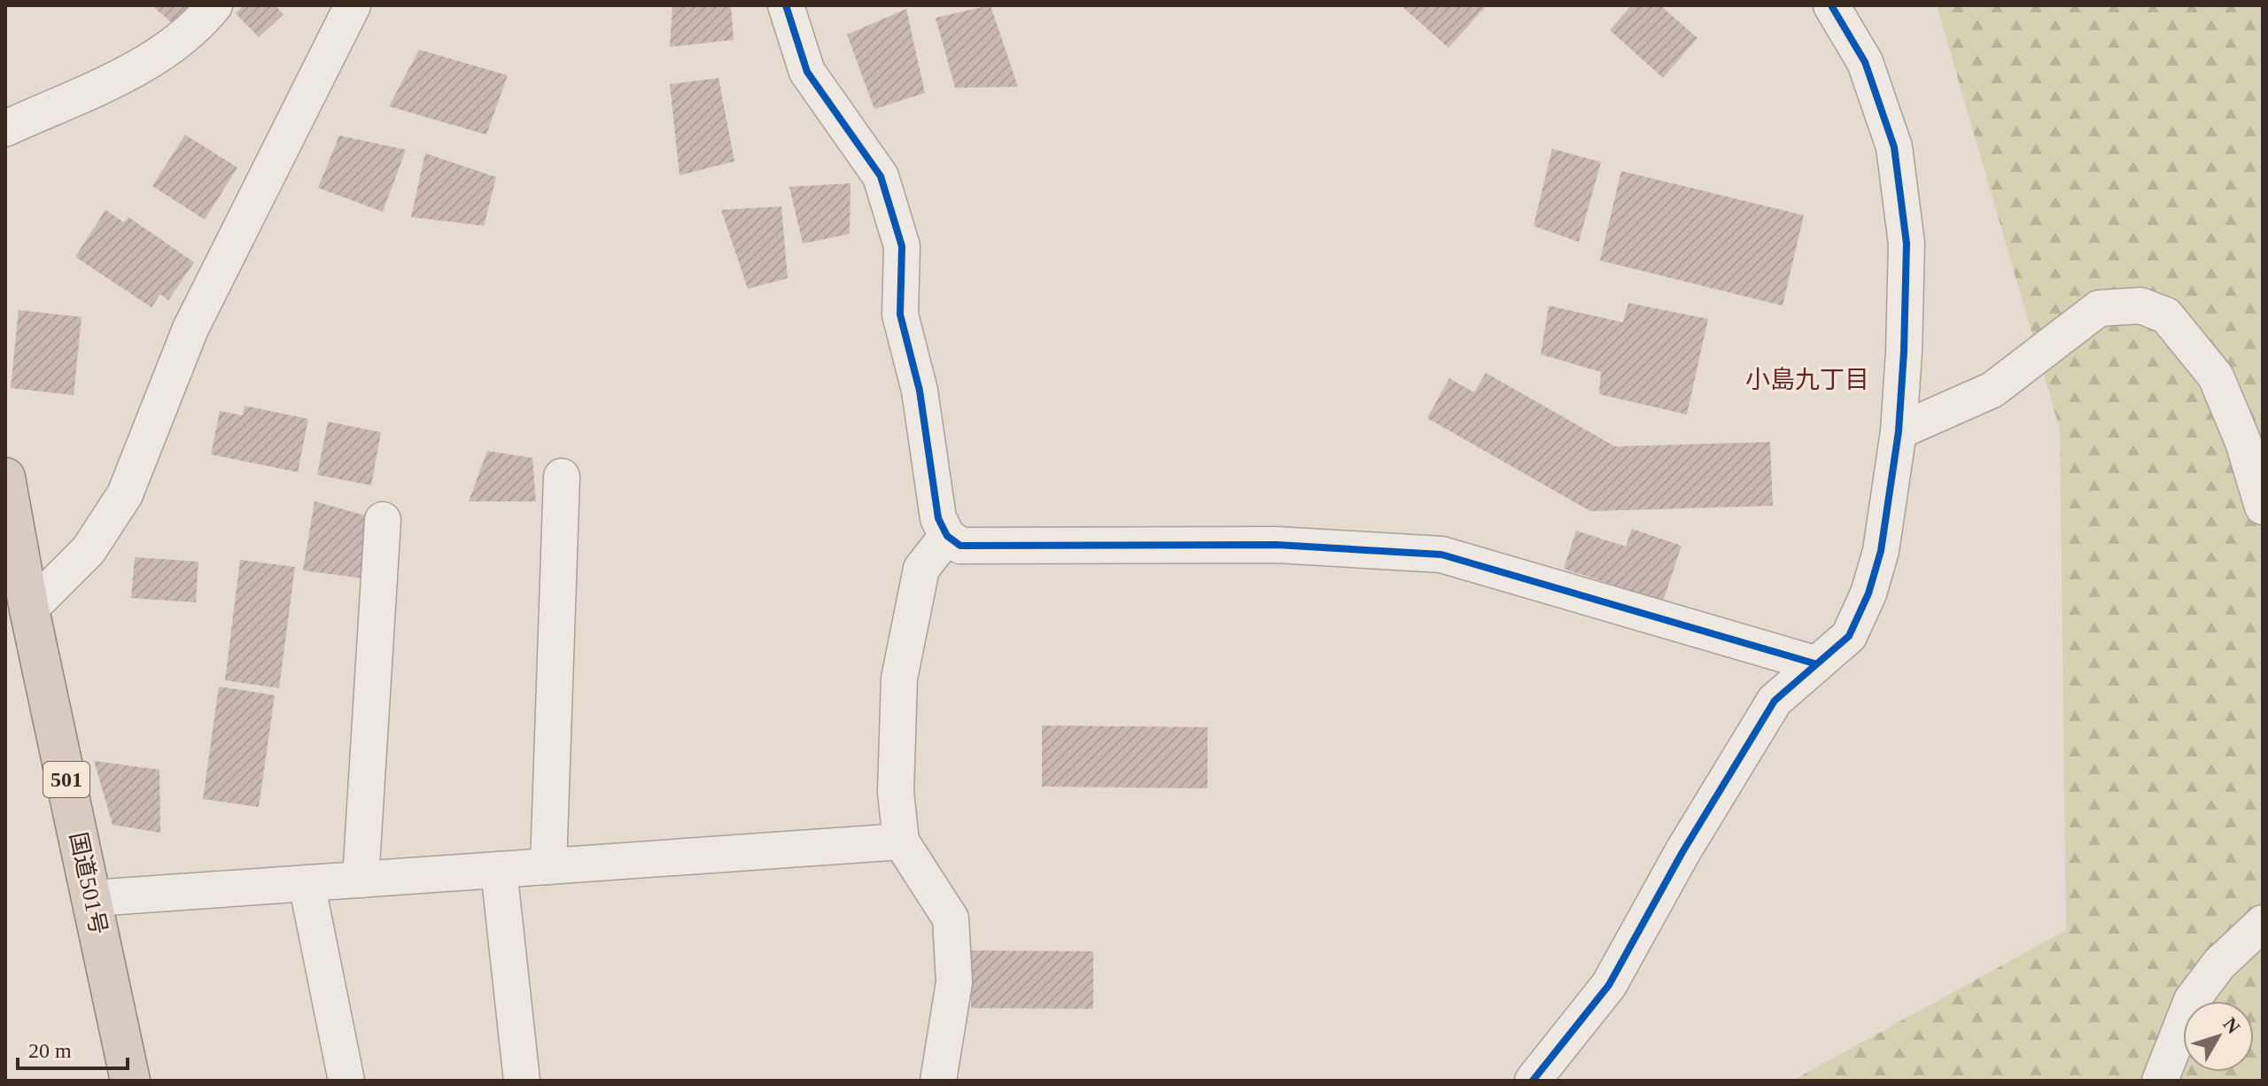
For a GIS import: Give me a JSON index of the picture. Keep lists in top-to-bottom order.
{
  "streets": {
    "highway": ["501", "国道501号"]
  },
  "districts": ["小島九丁目"],
  "scale_bar": "20 m",
  "north": "top right"
}
